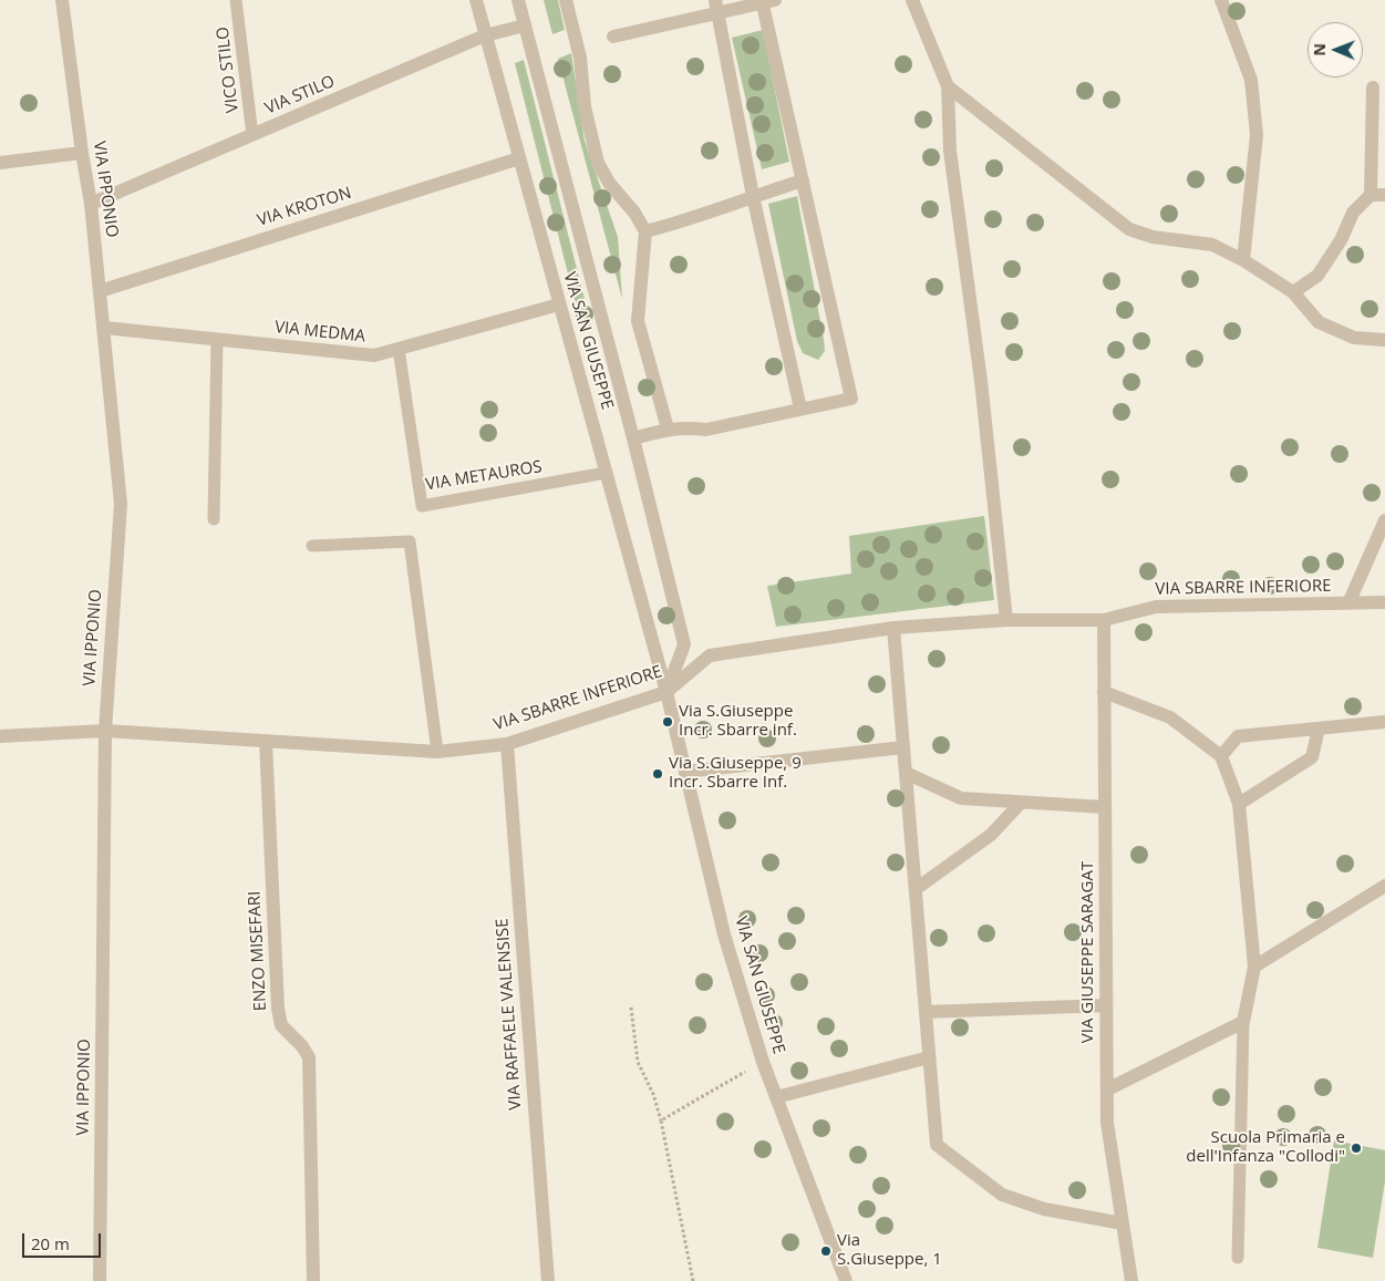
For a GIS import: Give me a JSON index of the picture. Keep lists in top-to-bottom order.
{
  "streets": {
    "street": [
      "VIA STILO",
      "VIA IPPONIO",
      "VIA KROTON",
      "VIA MEDMA",
      "VIA SAN GIUSEPPE",
      "VIA SBARRE INFERIORE",
      "ENZO MISEFARI",
      "VIA GIUSEPPE SARAGAT",
      "VIA RAFFAELE VALENSISE"
    ],
    "lane": ["VICO STILO", "VIA METAUROS"]
  },
  "crossings": [
    ["VICO STILO", "VIA STILO"],
    ["VIA STILO", "VIA IPPONIO"],
    ["VIA STILO", "VIA SAN GIUSEPPE"],
    ["VIA IPPONIO", "VIA KROTON"],
    ["VIA IPPONIO", "VIA MEDMA"],
    ["VIA IPPONIO", "VIA SBARRE INFERIORE"],
    ["VIA KROTON", "VIA SAN GIUSEPPE"],
    ["VIA MEDMA", "VIA SAN GIUSEPPE"],
    ["VIA MEDMA", "VIA METAUROS"],
    ["VIA SAN GIUSEPPE", "VIA METAUROS"],
    ["VIA SAN GIUSEPPE", "VIA SBARRE INFERIORE"],
    ["VIA SBARRE INFERIORE", "ENZO MISEFARI"],
    ["VIA SBARRE INFERIORE", "VIA GIUSEPPE SARAGAT"],
    ["VIA SBARRE INFERIORE", "VIA RAFFAELE VALENSISE"]
  ],
  "places": [
    "Via S.Giuseppe Incr. Sbarre inf.",
    "Via S.Giuseppe, 9 Incr. Sbarre Inf.",
    "Scuola Primaria e dell'Infanza \"Collodi\"",
    "Via S.Giuseppe, 1"
  ],
  "scale_bar": "20 m",
  "north": "left"
}
